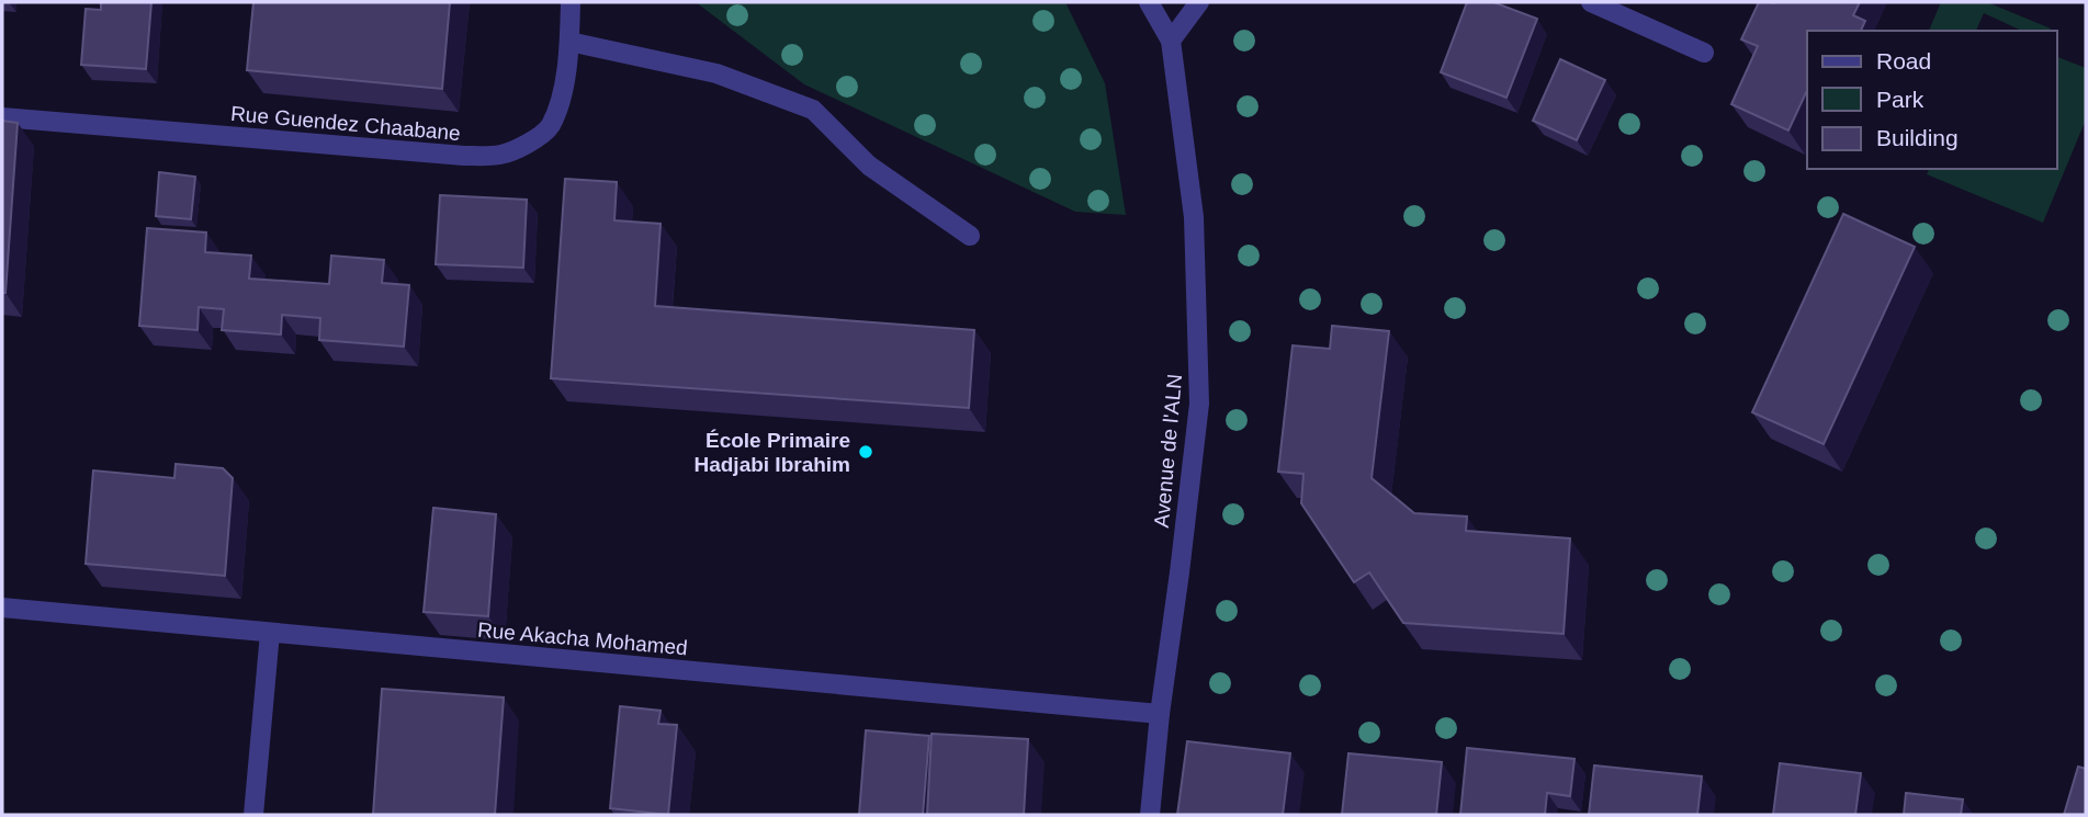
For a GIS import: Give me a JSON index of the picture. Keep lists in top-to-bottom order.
{
  "streets": {
    "street": ["Rue Guendez Chaabane", "Avenue de l'ALN", "Rue Akacha Mohamed"]
  },
  "crossings": [
    ["Avenue de l'ALN", "Rue Akacha Mohamed"]
  ],
  "places": ["École Primaire Hadjabi Ibrahim"],
  "legend": ["Road", "Park", "Building"]
}
